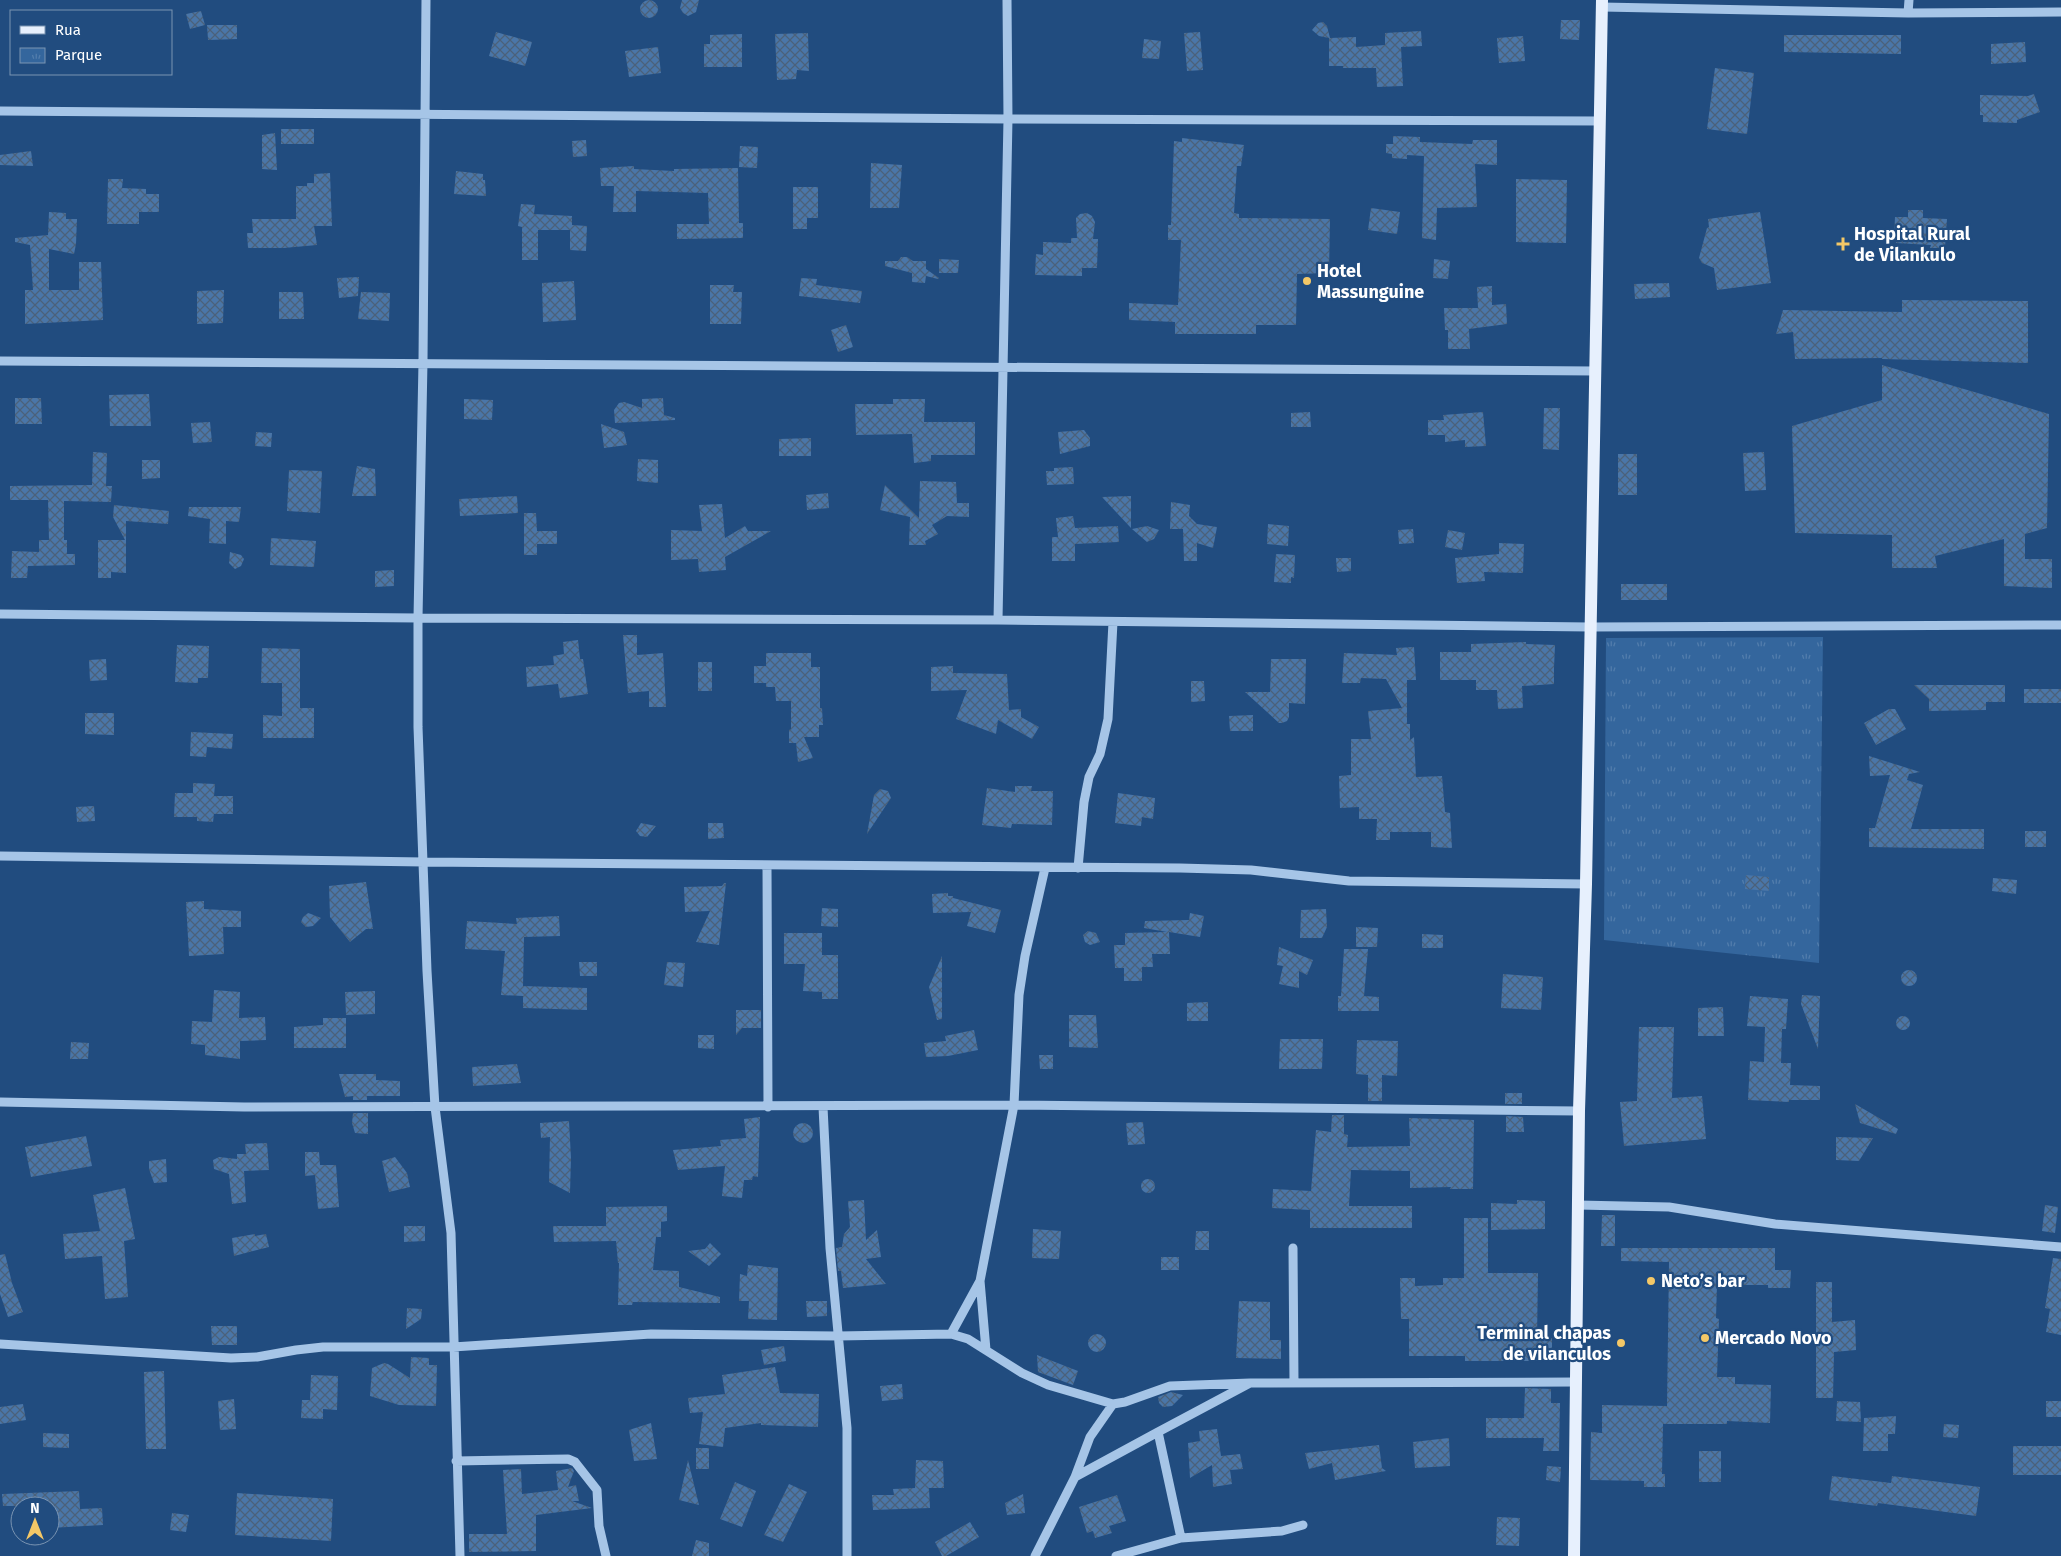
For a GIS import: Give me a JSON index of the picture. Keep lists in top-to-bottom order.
{
  "places": {
    "health": ["Hospital Rural de Vilankulo"],
    "other": [
      "Hotel Massunguine",
      "Neto’s bar",
      "Mercado Novo",
      "Terminal chapas de vilanculos"
    ]
  },
  "legend": ["Rua", "Parque"],
  "north": "top"
}
